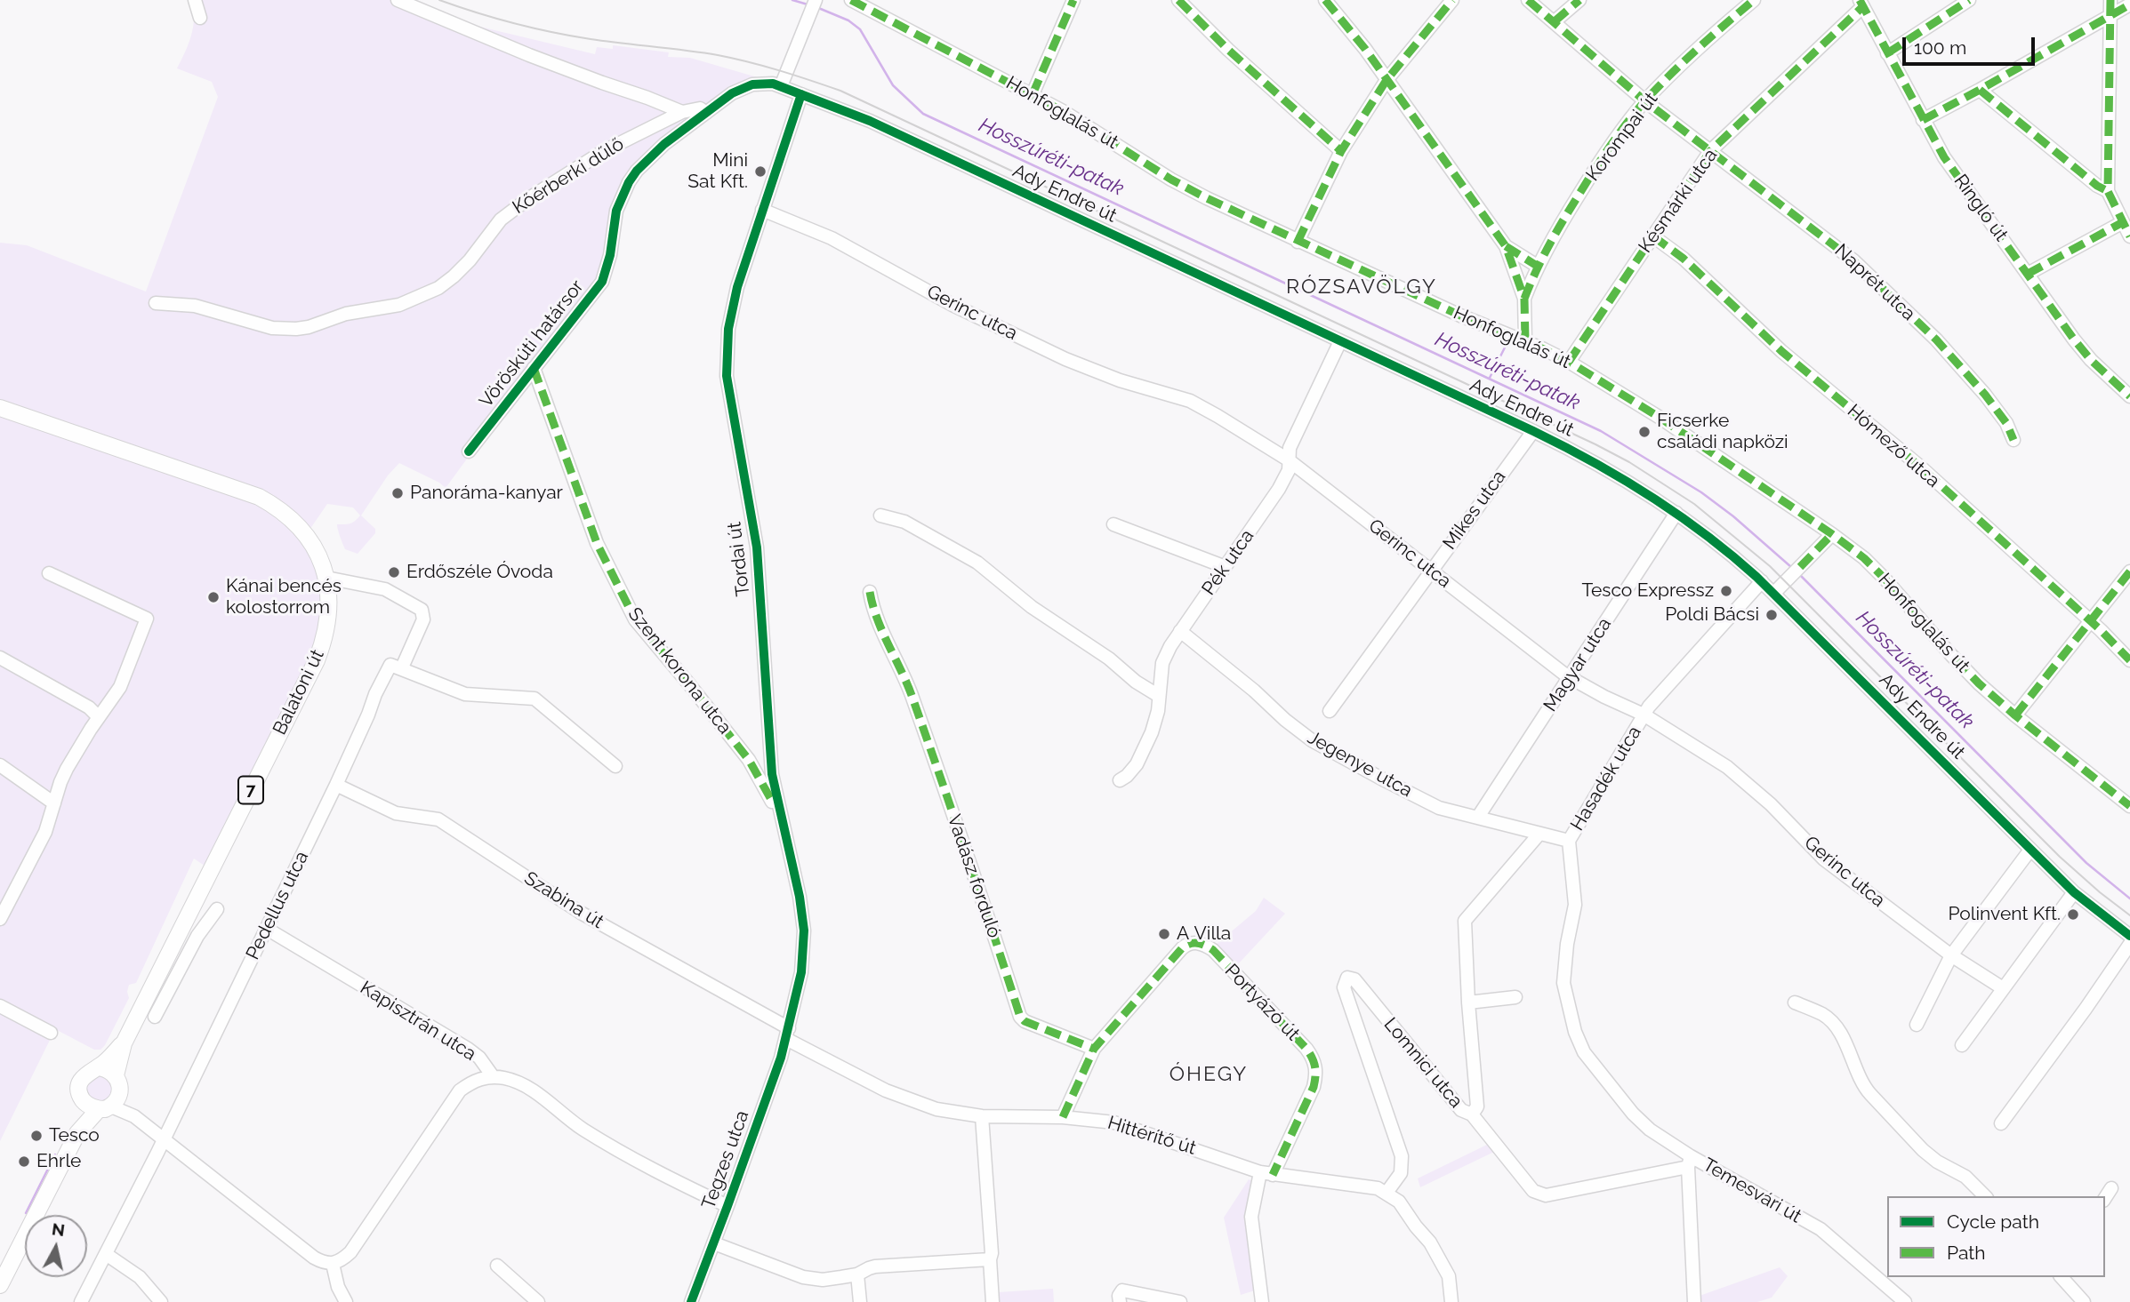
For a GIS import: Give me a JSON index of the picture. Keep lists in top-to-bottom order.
{
  "streets": {
    "main road": ["Balatoni út", "7"],
    "street": [
      "Honfoglalás út",
      "Korompai út",
      "Kőérberki dűlő",
      "Ady Endre út",
      "Késmárki utca",
      "Ringló út",
      "Naprét utca",
      "Gerinc utca",
      "Vöröskúti határsor",
      "Hómező utca",
      "Mikes utca",
      "Tordai út",
      "Pék utca",
      "Magyar utca",
      "Szent korona utca",
      "Jegenye utca",
      "Hasadék utca",
      "Vadász forduló",
      "Szabina út",
      "Pedellus utca",
      "Portyázó út",
      "Kapisztrán utca",
      "Lomnici utca",
      "Hittérítő út",
      "Tegzes utca",
      "Temesvári út"
    ]
  },
  "crossings": [
    ["Honfoglalás út", "Késmárki utca"],
    ["Korompai út", "Naprét utca"],
    ["Kőérberki dűlő", "Vöröskúti határsor"],
    ["Ady Endre út", "Vöröskúti határsor"],
    ["Ady Endre út", "Mikes utca"],
    ["Ady Endre út", "Tordai út"],
    ["Ady Endre út", "Pék utca"],
    ["Ady Endre út", "Magyar utca"],
    ["Ady Endre út", "Hasadék utca"],
    ["Késmárki utca", "Ringló út"],
    ["Késmárki utca", "Naprét utca"],
    ["Késmárki utca", "Hómező utca"],
    ["Gerinc utca", "Mikes utca"],
    ["Gerinc utca", "Tordai út"],
    ["Gerinc utca", "Pék utca"],
    ["Gerinc utca", "Magyar utca"],
    ["Gerinc utca", "Hasadék utca"],
    ["Vöröskúti határsor", "Szent korona utca"],
    ["Tordai út", "Szent korona utca"],
    ["Tordai út", "Szabina út"],
    ["Tordai út", "Hittérítő út"],
    ["Tordai út", "Tegzes utca"],
    ["Pék utca", "Jegenye utca"],
    ["Magyar utca", "Jegenye utca"],
    ["Jegenye utca", "Hasadék utca"],
    ["Jegenye utca", "Lomnici utca"],
    ["Hasadék utca", "Temesvári út"],
    ["Vadász forduló", "Portyázó út"],
    ["Szabina út", "Pedellus utca"],
    ["Szabina út", "Hittérítő út"],
    ["Szabina út", "Tegzes utca"],
    ["Pedellus utca", "Kapisztrán utca"],
    ["Portyázó út", "Hittérítő út"],
    ["Kapisztrán utca", "Tegzes utca"],
    ["Lomnici utca", "Hittérítő út"],
    ["Lomnici utca", "Temesvári út"],
    ["Hittérítő út", "Tegzes utca"]
  ],
  "districts": ["RÓZSAVÖLGY", "ÓHEGY"],
  "water": ["Hosszúréti-patak"],
  "places": [
    "Mini Sat Kft.",
    "Ficserke családi napközi",
    "Panoráma-kanyar",
    "Erdőszéle Óvoda",
    "Tesco Expressz",
    "Kánai bencés kolostorrom",
    "Poldi Bácsi",
    "Polinvent Kft.",
    "A Villa",
    "Tesco",
    "Ehrle"
  ],
  "legend": ["Cycle path", "Path"],
  "scale_bar": "100 m",
  "north": "top"
}
